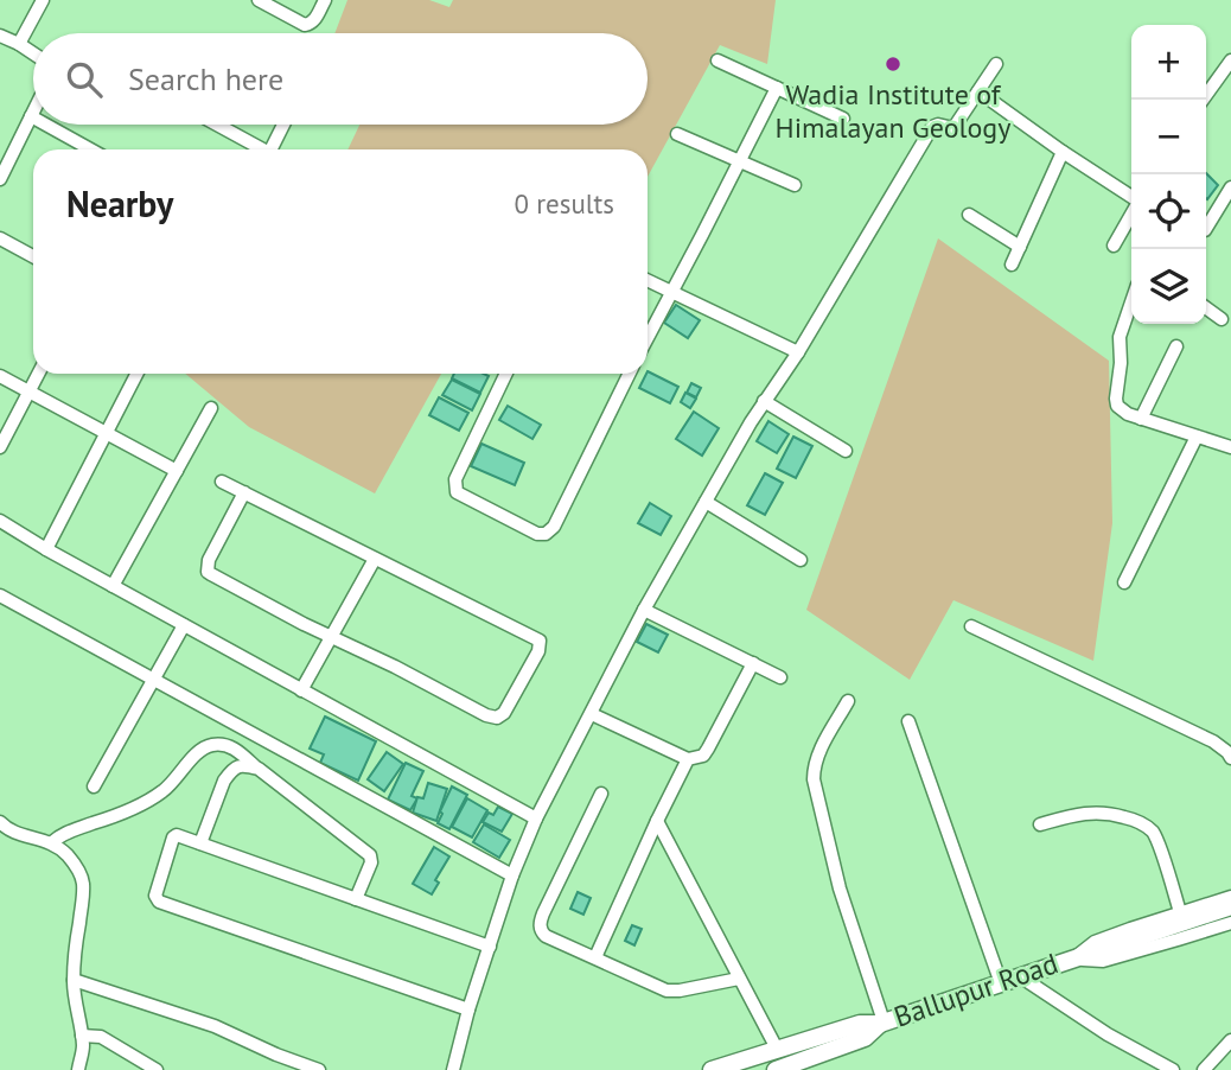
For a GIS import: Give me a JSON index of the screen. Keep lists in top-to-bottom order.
{
  "streets": {
    "main road": ["Ballupur Road"]
  },
  "places": ["Wadia Institute of Himalayan Geology"],
  "page": {
    "map_buttons": ["+", "−"],
    "search": "Search here",
    "heading": ["Nearby", "0 results"]
  }
}
